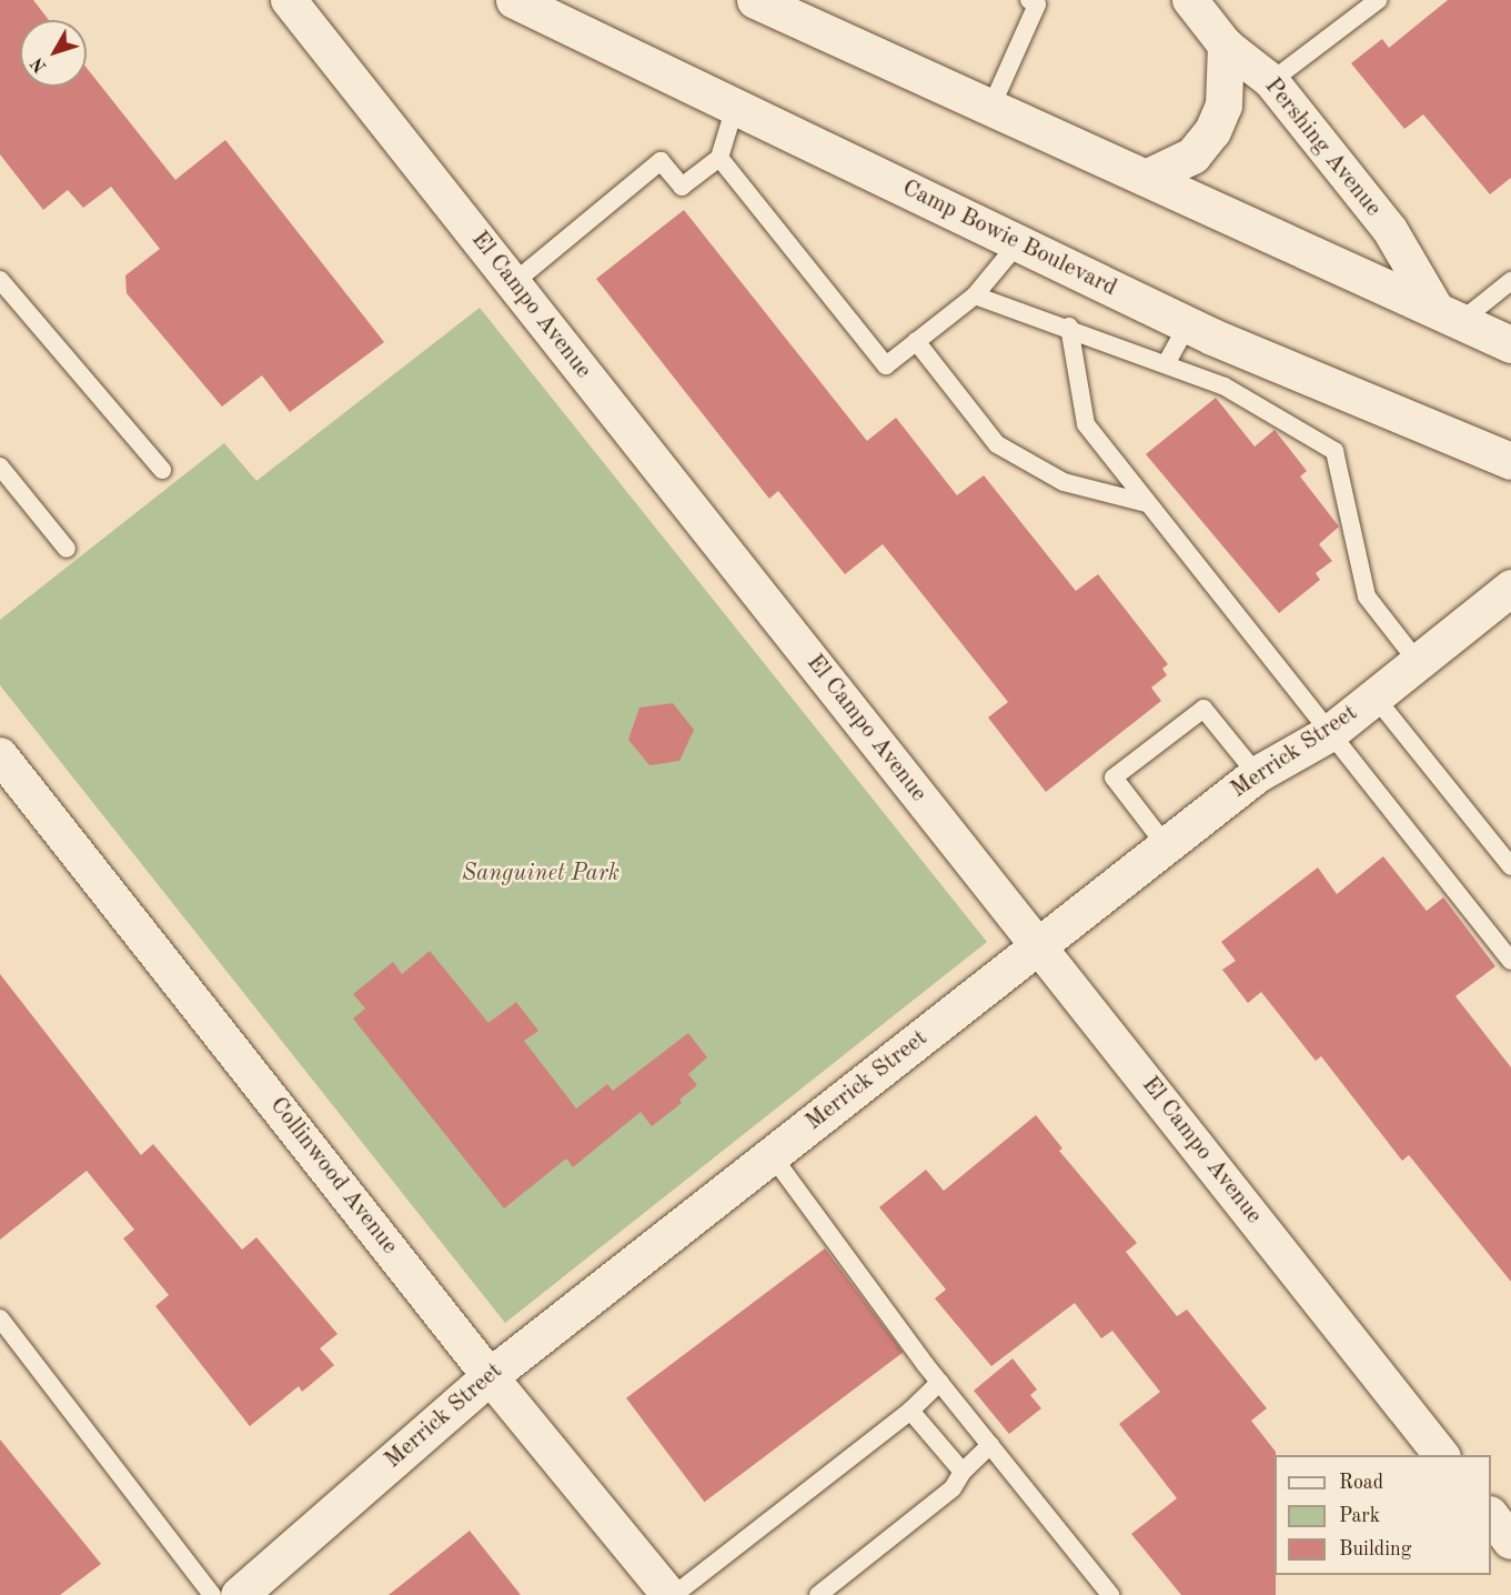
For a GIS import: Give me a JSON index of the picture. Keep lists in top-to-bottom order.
{
  "streets": {
    "main road": ["Camp Bowie Boulevard", "Merrick Street"],
    "street": ["Pershing Avenue", "El Campo Avenue", "Collinwood Avenue"]
  },
  "crossings": [
    ["El Campo Avenue", "Merrick Street"],
    ["Merrick Street", "Collinwood Avenue"]
  ],
  "parks": ["Sanguinet Park"],
  "legend": ["Road", "Park", "Building"],
  "north": "bottom left"
}
